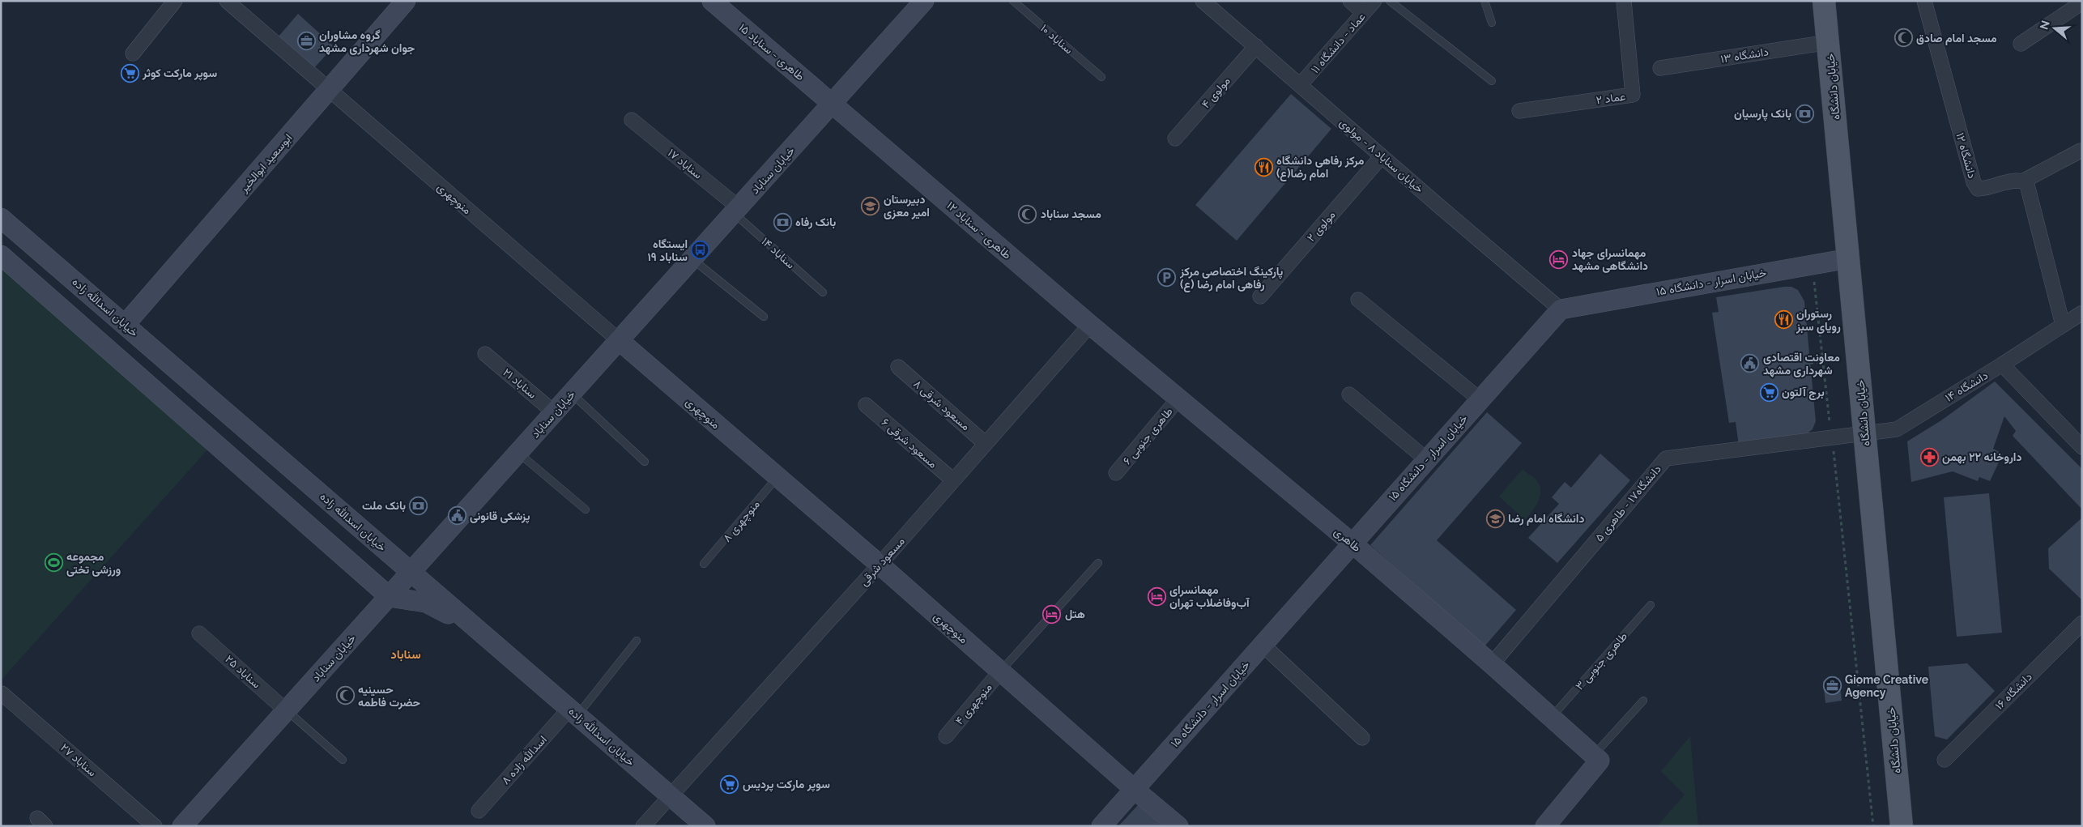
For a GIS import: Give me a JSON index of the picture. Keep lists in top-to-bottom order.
{
  "streets": {
    "main road": ["خیابان دانشگاه"],
    "street": [
      "عماد - دانشگاه ۱۱",
      "طاهری - سناباد ۱۵",
      "دانشگاه ۱۳",
      "مولوی ۴",
      "عماد ۲",
      "خیابان سناباد ۸ - مولوی",
      "دانشگاه ۱۲",
      "ابوسعید ابوالخیر",
      "سناباد ۱۷",
      "خیابان سناباد",
      "منوچهری",
      "مولوی ۲",
      "طاهری - سناباد ۱۲",
      "خیابان اسرار - دانشگاه ۱۵",
      "خیابان اسدالله زاده",
      "سناباد ۲۱",
      "دانشگاه ۱۴",
      "مسعود شرقی ۸",
      "طاهری جنوبی ۶",
      "مسعود شرقی ۶",
      "دانشگاه۱۷ - طاهری ۵",
      "طاهری",
      "مسعود شرقی",
      "سناباد ۲۵",
      "دانشگاه ۱۶",
      "منوچهری ۴",
      "سناباد ۲۷",
      "اسدالله زاده ۸"
    ],
    "lane": [
      "سناباد ۱۰",
      "سناباد ۱۴",
      "منوچهری ۸",
      "طاهری جنوبی ۳"
    ]
  },
  "crossings": [
    ["عماد - دانشگاه ۱۱", "خیابان سناباد ۸ - مولوی"],
    ["طاهری - سناباد ۱۵", "خیابان سناباد"],
    ["طاهری - سناباد ۱۵", "طاهری - سناباد ۱۲"],
    ["دانشگاه ۱۳", "خیابان دانشگاه"],
    ["خیابان دانشگاه", "خیابان اسرار - دانشگاه ۱۵"],
    ["خیابان دانشگاه", "دانشگاه ۱۴"],
    ["خیابان دانشگاه", "دانشگاه۱۷ - طاهری ۵"],
    ["مولوی ۴", "خیابان سناباد ۸ - مولوی"],
    ["خیابان سناباد ۸ - مولوی", "مولوی ۲"],
    ["خیابان سناباد ۸ - مولوی", "خیابان اسرار - دانشگاه ۱۵"],
    ["ابوسعید ابوالخیر", "منوچهری"],
    ["ابوسعید ابوالخیر", "خیابان اسدالله زاده"],
    ["سناباد ۱۷", "خیابان سناباد"],
    ["سناباد ۱۷", "سناباد ۱۴"],
    ["خیابان سناباد", "منوچهری"],
    ["خیابان سناباد", "طاهری - سناباد ۱۲"],
    ["خیابان سناباد", "سناباد ۱۴"],
    ["خیابان سناباد", "خیابان اسدالله زاده"],
    ["خیابان سناباد", "سناباد ۲۱"],
    ["خیابان سناباد", "سناباد ۲۵"],
    ["منوچهری", "خیابان اسرار - دانشگاه ۱۵"],
    ["منوچهری", "منوچهری ۸"],
    ["منوچهری", "مسعود شرقی"],
    ["منوچهری", "منوچهری ۴"],
    ["طاهری - سناباد ۱۲", "طاهری"],
    ["طاهری - سناباد ۱۲", "مسعود شرقی"],
    ["خیابان اسرار - دانشگاه ۱۵", "طاهری"],
    ["خیابان اسدالله زاده", "مسعود شرقی"],
    ["خیابان اسدالله زاده", "اسدالله زاده ۸"],
    ["دانشگاه ۱۴", "دانشگاه۱۷ - طاهری ۵"],
    ["مسعود شرقی ۸", "مسعود شرقی"],
    ["طاهری جنوبی ۶", "طاهری"],
    ["مسعود شرقی ۶", "مسعود شرقی"],
    ["دانشگاه۱۷ - طاهری ۵", "طاهری"],
    ["طاهری", "مسعود شرقی"],
    ["طاهری", "طاهری جنوبی ۳"]
  ],
  "districts": ["سناباد"],
  "places": {
    "mosque": ["مسجد امام صادق", "مسجد سناباد", "حسینیه حضرت فاطمه"],
    "office": ["گروه مشاوران جوان شهرداری مشهد", "Giome Creative Agency"],
    "supermarket": ["سوپر مارکت کوثر", "برج آلتون", "سوپر مارکت پردیس"],
    "bank": ["بانک پارسیان", "بانک رفاه", "بانک ملت"],
    "restaurant": ["مرکز رفاهی دانشگاه امام رضا(ع)", "رستوران رویای سبز"],
    "school or university": ["دبیرستان امیر معزی", "دانشگاه امام رضا"],
    "bus stop": ["ایستگاه سناباد ۱۹"],
    "hotel": ["مهمانسرای جهاد دانشگاهی مشهد", "مهمانسرای آب‌و‌فاضلاب تهران", "هتل"],
    "parking": ["پارکینگ اختصاصی مرکز رفاهی امام رضا (ع)"],
    "public building": ["معاونت اقتصادی شهرداری مشهد", "پزشکی قانونی"],
    "pharmacy": ["داروخانه ۲۲ بهمن"],
    "sports": ["مجموعه ورزشی تختی"]
  },
  "north": "left"
}
